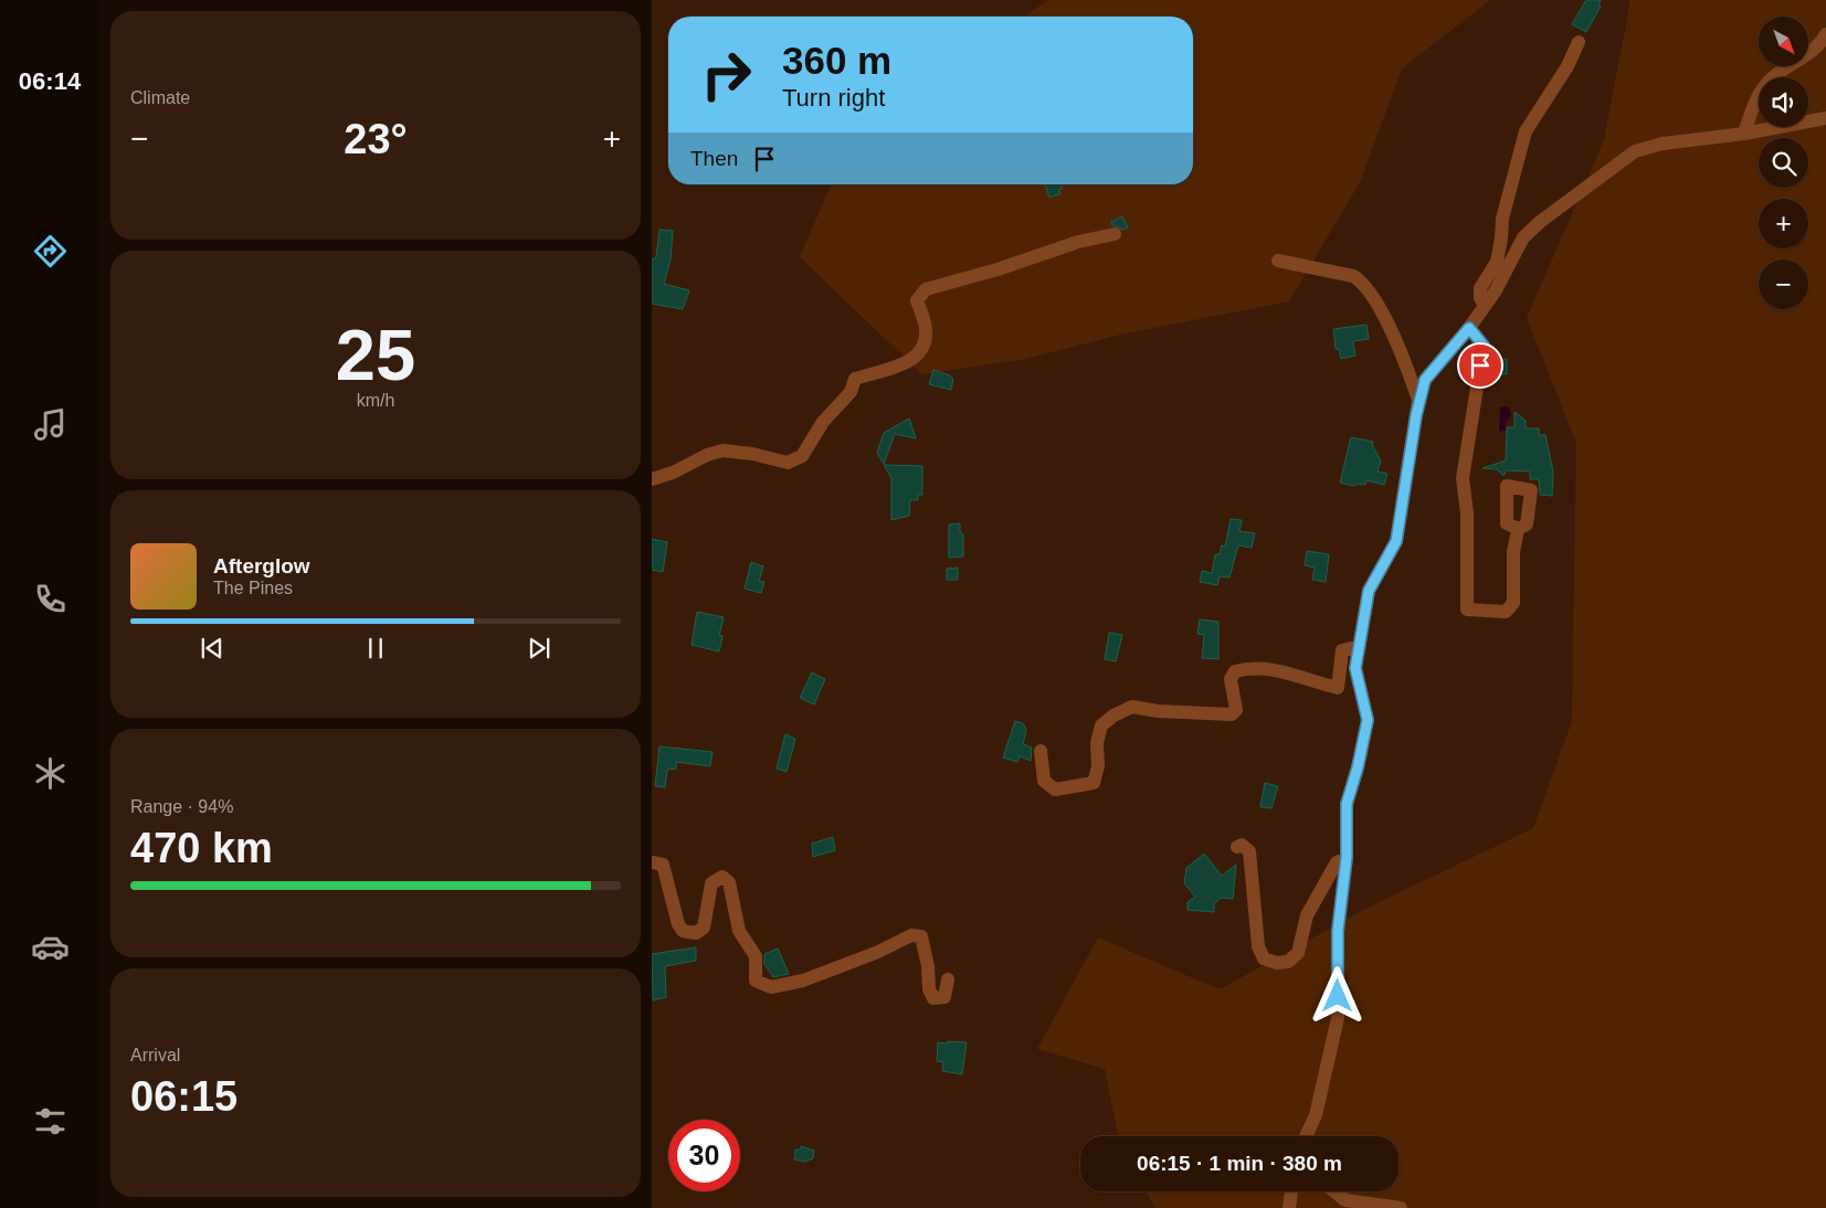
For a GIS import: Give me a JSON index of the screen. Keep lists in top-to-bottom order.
{
  "north": "bottom right",
  "page": {
    "tabs": "06:14",
    "tile": [
      "Climate",
      ["25", "km/h"],
      ["Range · 94%", "470 km"],
      ["Arrival", "06:15"]
    ],
    "map_buttons": ["+", "−"],
    "turn": ["360 m", "Turn right"],
    "heat": ["−", "23°", "+"],
    "then": "Then",
    "song": ["Afterglow", "The Pines"],
    "limit": "30",
    "trip": "06:15 · 1 min · 380 m"
  }
}
